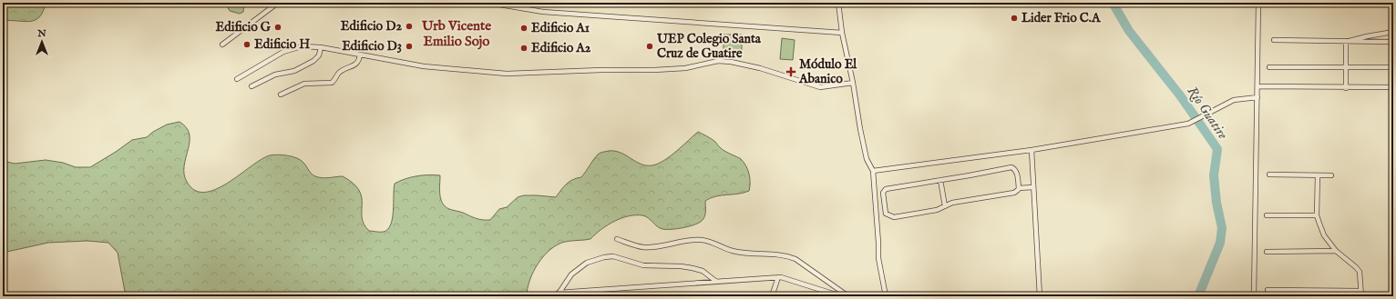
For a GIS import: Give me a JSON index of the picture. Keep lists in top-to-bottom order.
{
  "districts": ["Urb Vicente Emilio Sojo"],
  "water": ["Río Guatire"],
  "places": {
    "other": [
      "Lider Frio C.A",
      "Edificio D2",
      "Edificio G",
      "Edificio A1",
      "Edificio H",
      "Edificio D3",
      "UEP Colegio Santa Cruz de Guatire",
      "Edificio A2"
    ],
    "health": ["Módulo El Abanico"]
  },
  "north": "top"
}
